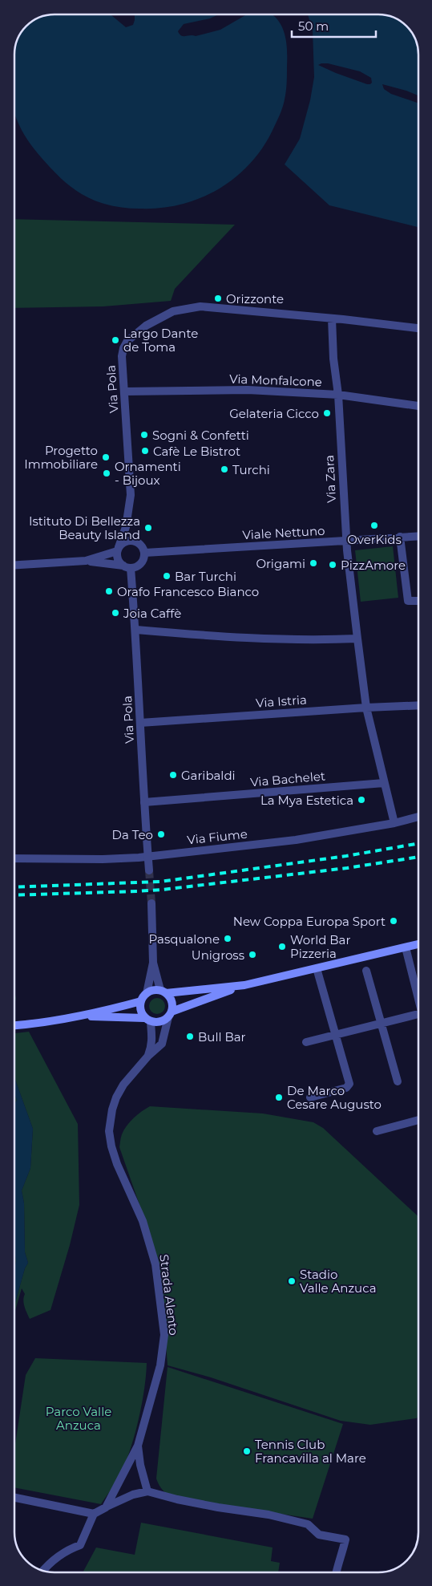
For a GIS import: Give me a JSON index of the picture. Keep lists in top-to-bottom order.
{
  "streets": {
    "street": [
      "Via Monfalcone",
      "Via Pola",
      "Via Zara",
      "Viale Nettuno",
      "Via Istria",
      "Via Bachelet",
      "Via Fiume",
      "Strada Alento"
    ]
  },
  "crossings": [
    ["Via Monfalcone", "Via Pola"],
    ["Via Monfalcone", "Via Zara"],
    ["Via Pola", "Via Zara"],
    ["Via Pola", "Viale Nettuno"],
    ["Via Pola", "Via Istria"],
    ["Via Pola", "Via Bachelet"],
    ["Via Pola", "Via Fiume"],
    ["Via Zara", "Viale Nettuno"],
    ["Via Zara", "Via Istria"],
    ["Via Zara", "Via Bachelet"],
    ["Via Zara", "Via Fiume"]
  ],
  "parks": ["Parco Valle Anzuca"],
  "places": [
    "Orizzonte",
    "Largo Dante de Toma",
    "Gelateria Cicco",
    "Sogni & Confetti",
    "Cafè Le Bistrot",
    "Progetto Immobiliare",
    "Turchi",
    "Ornamenti - Bijoux",
    "OverKids",
    "Istituto Di Bellezza Beauty Island",
    "Origami",
    "PizzAmore",
    "Bar Turchi",
    "Orafo Francesco Bianco",
    "Joia Caffè",
    "Garibaldi",
    "La Mya Estetica",
    "Da Teo",
    "New Coppa Europa Sport",
    "Pasqualone",
    "World Bar Pizzeria",
    "Unigross",
    "Bull Bar",
    "De Marco Cesare Augusto",
    "Stadio Valle Anzuca",
    "Tennis Club Francavilla al Mare"
  ],
  "scale_bar": "50 m"
}
